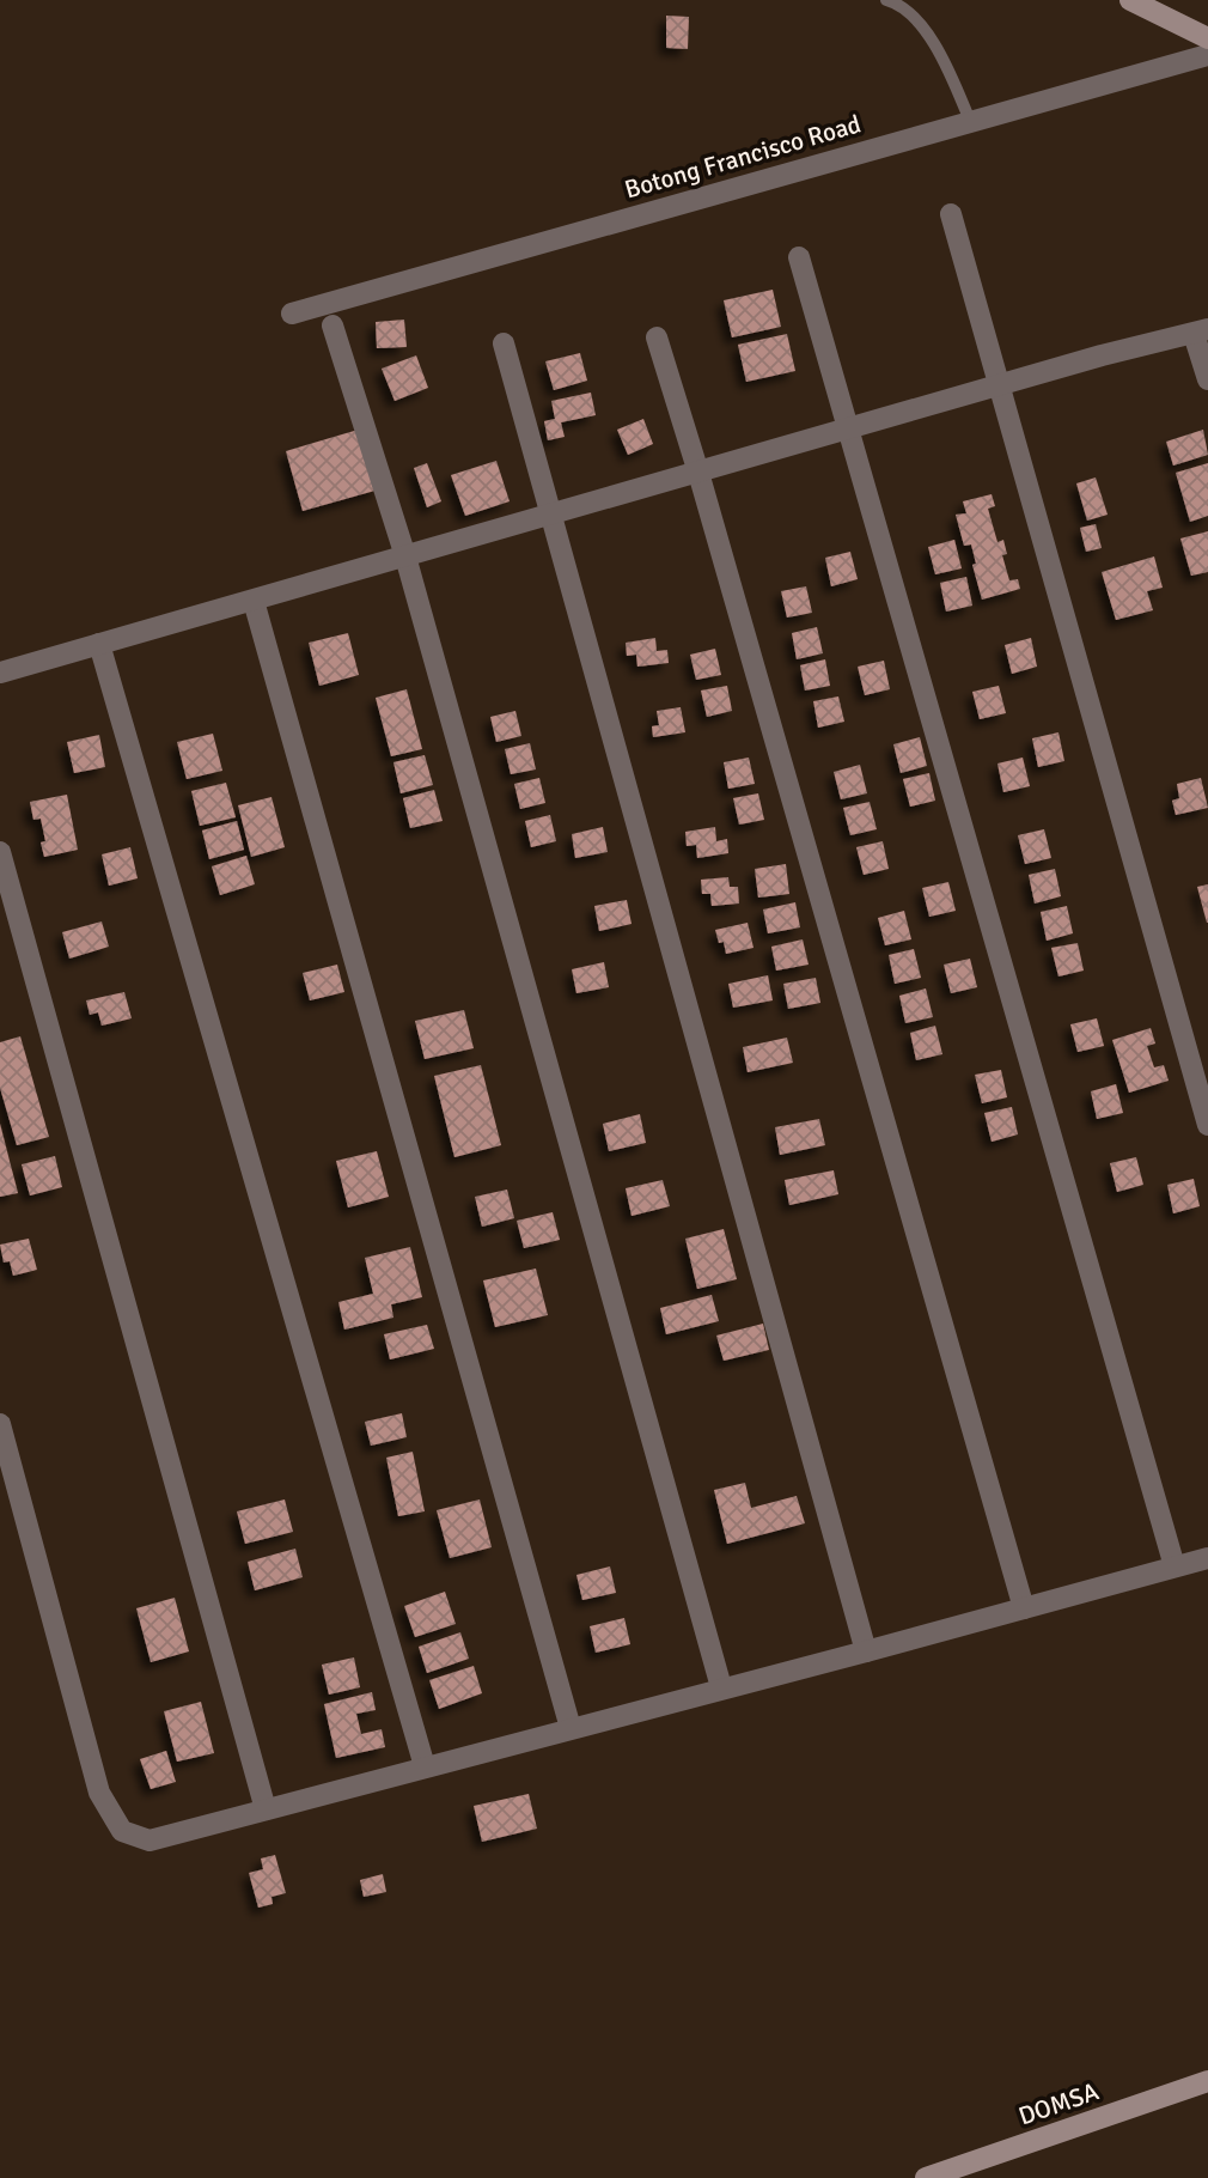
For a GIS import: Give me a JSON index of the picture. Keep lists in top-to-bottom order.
{
  "streets": {
    "main road": ["DOMSA"],
    "street": ["Botong Francisco Road"]
  }
}
